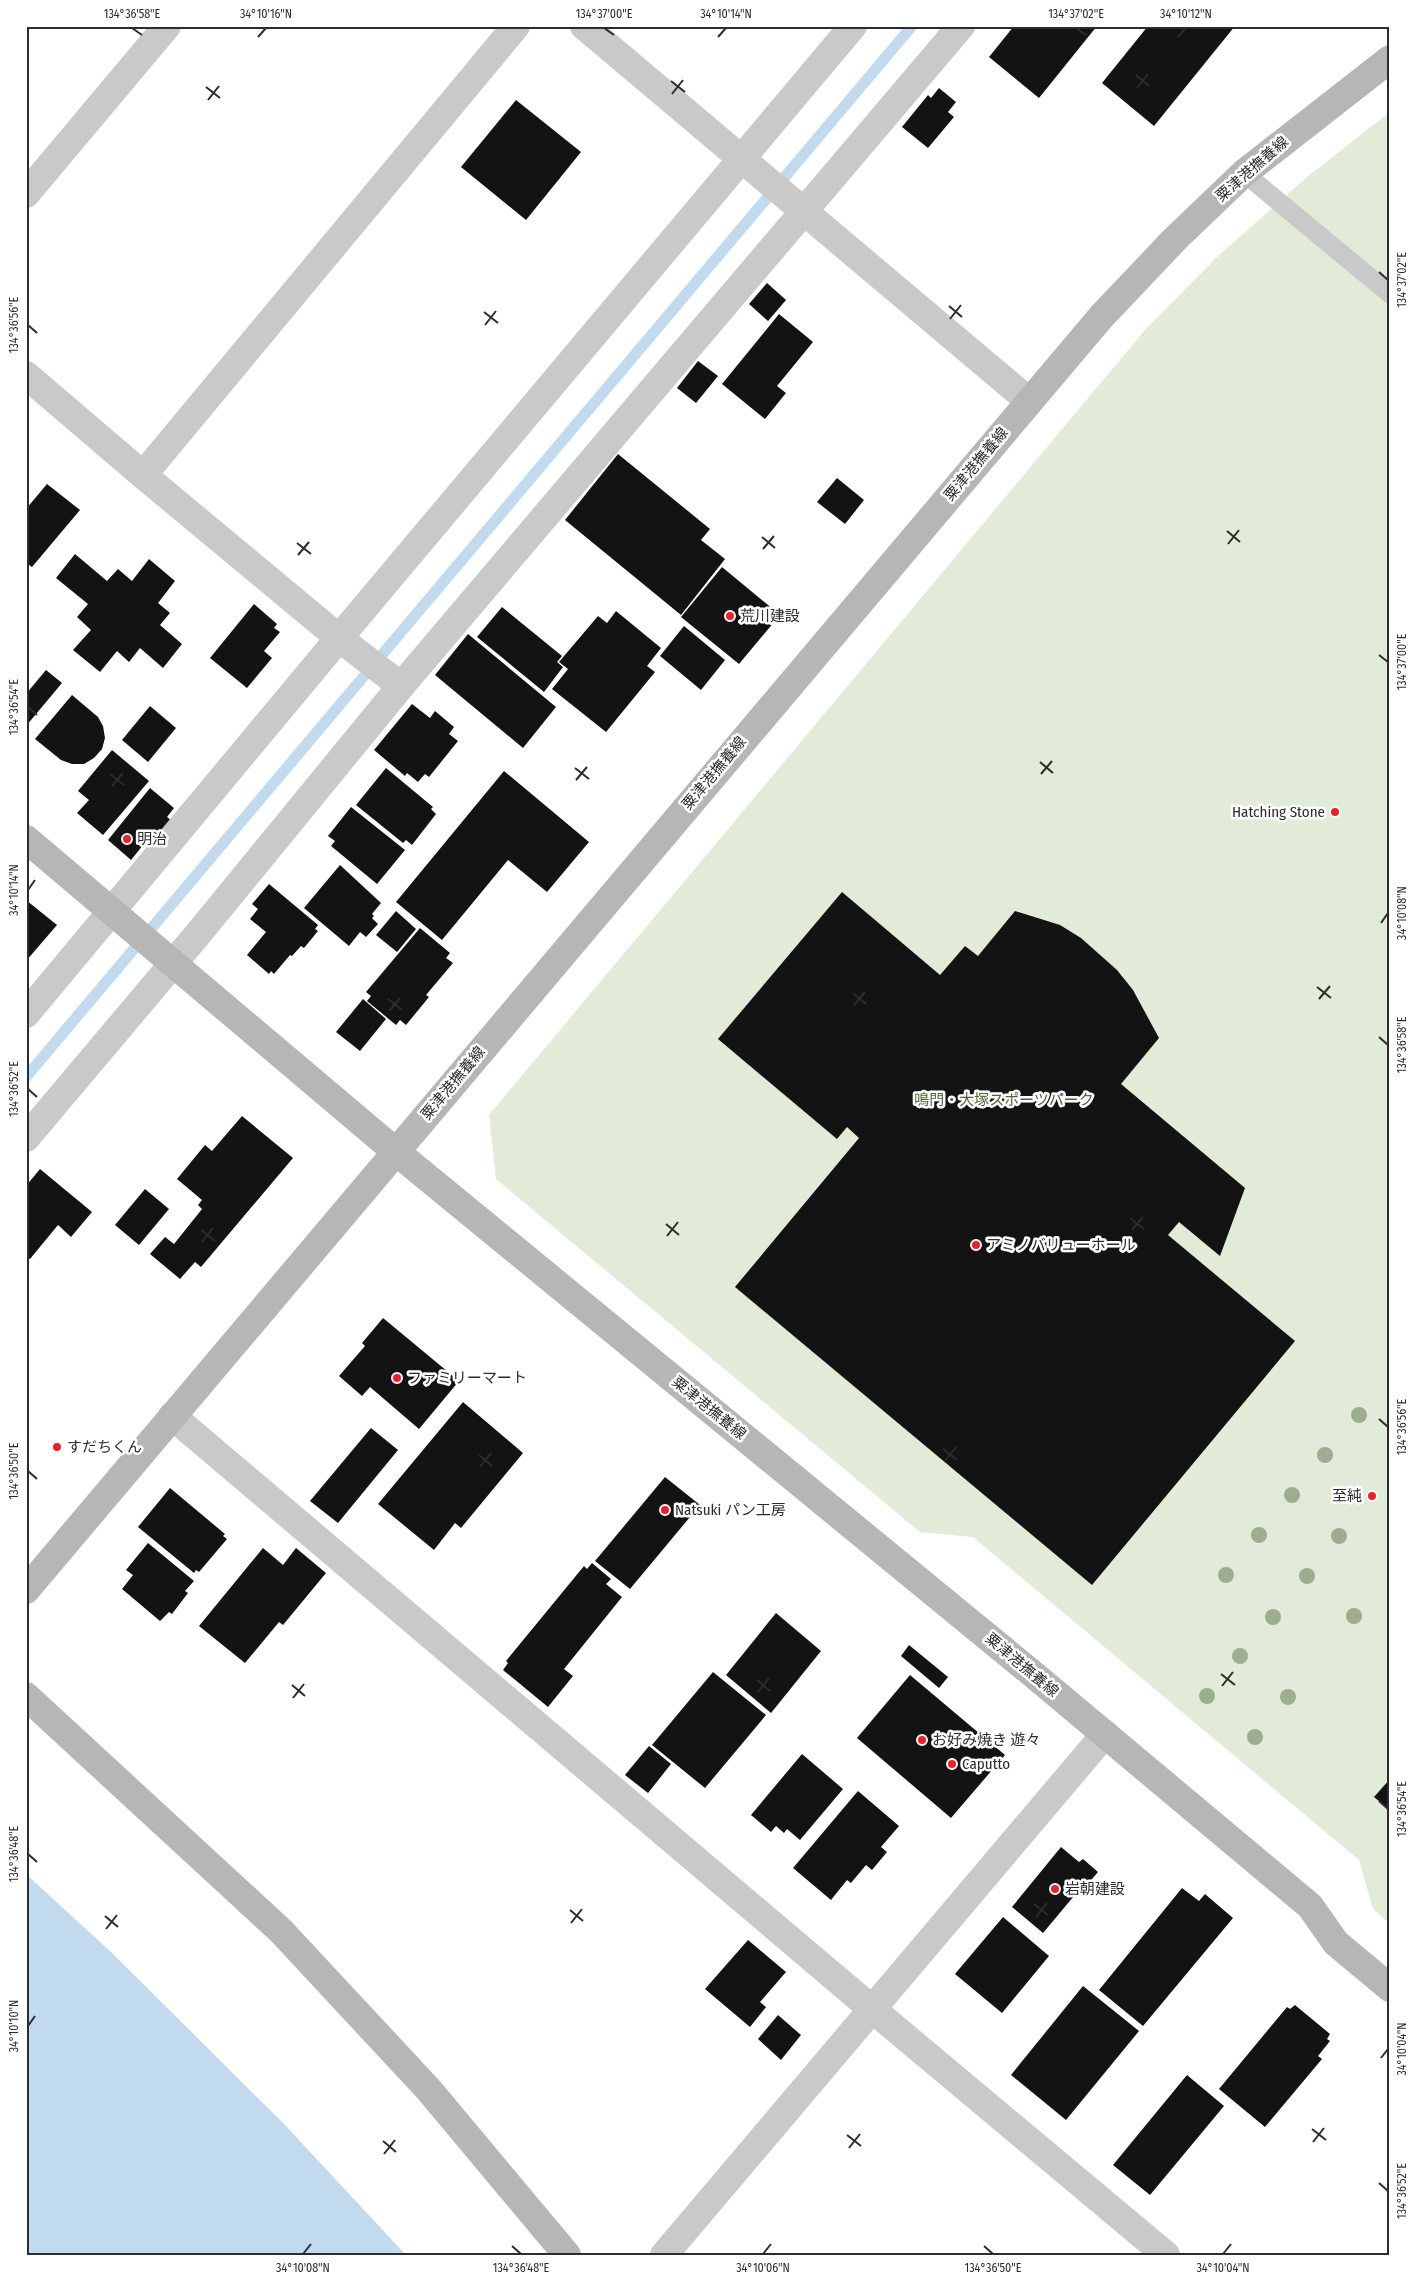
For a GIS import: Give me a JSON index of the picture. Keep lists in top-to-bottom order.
{
  "streets": {
    "main road": ["粟津港撫養線"]
  },
  "parks": ["鳴門・大塚スポーツパーク"],
  "places": [
    "荒川建設",
    "Hatching Stone",
    "明治",
    "アミノバリューホール",
    "ファミリーマート",
    "すだちくん",
    "至純",
    "Natsuki パン工房",
    "お好み焼き 遊々",
    "Caputto",
    "岩朝建設"
  ],
  "coordinates": [
    "134°36'58\"E",
    "34°10'16\"N",
    "134°37'00\"E",
    "34°10'14\"N",
    "134°37'02\"E",
    "34°10'12\"N",
    "134°36'56\"E",
    "134°36'54\"E",
    "34°10'08\"N",
    "134°36'52\"E",
    "134°36'50\"E",
    "134°36'48\"E",
    "34°10'10\"N",
    "34°10'04\"N",
    "34°10'06\"N"
  ]
}
